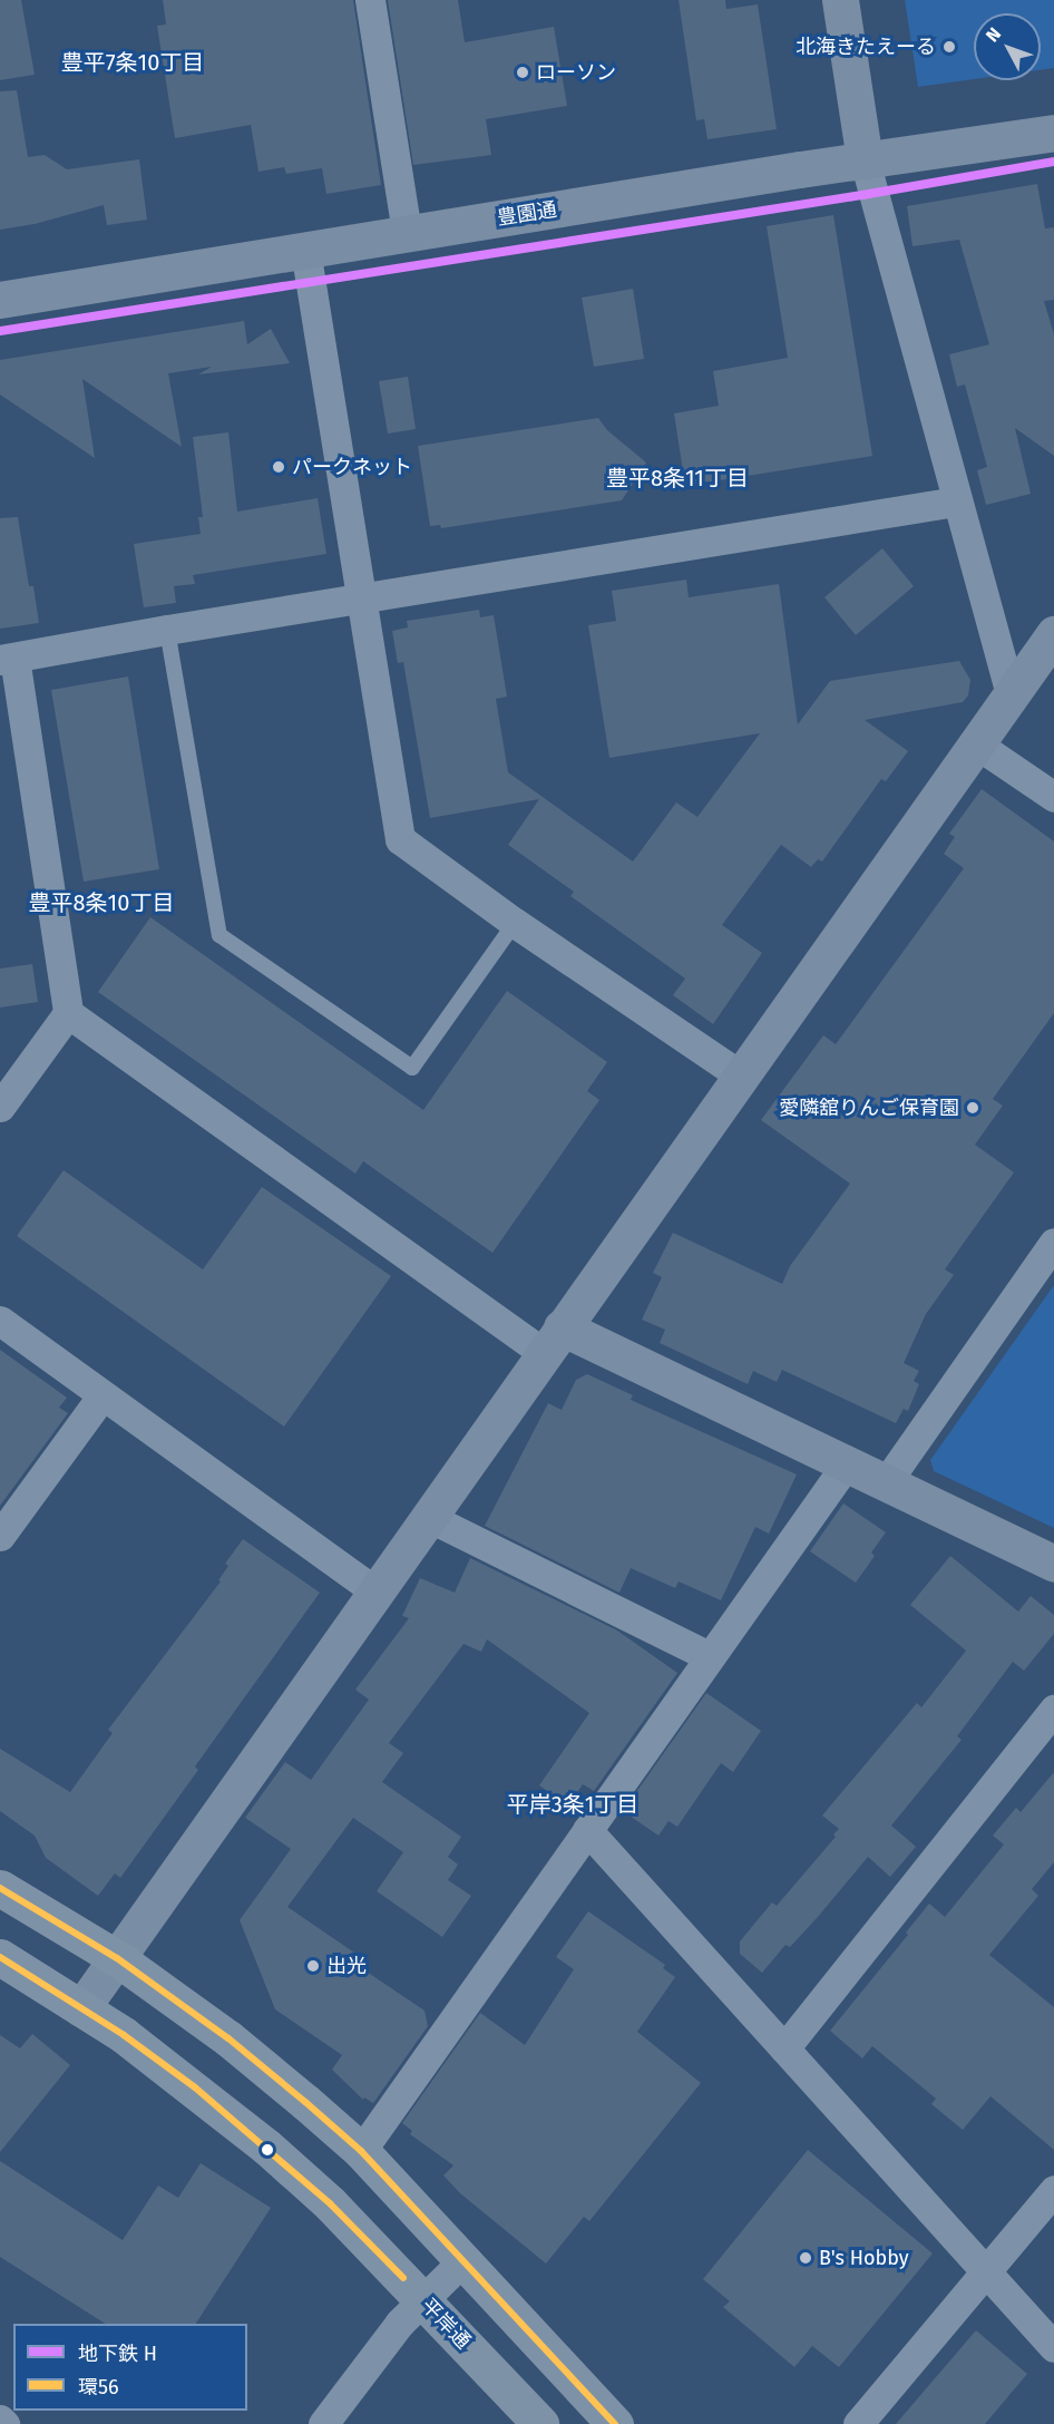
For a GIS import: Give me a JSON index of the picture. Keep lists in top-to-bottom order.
{
  "streets": {
    "highway": ["平岸通"],
    "street": ["豊園通"]
  },
  "districts": [
    "豊平7条10丁目",
    "豊平8条11丁目",
    "豊平8条10丁目",
    "平岸3条1丁目"
  ],
  "places": [
    "北海きたえーる",
    "ローソン",
    "パークネット",
    "愛隣舘りんご保育園",
    "出光",
    "B's Hobby"
  ],
  "lines": ["metro line H", "transit line 環56"],
  "legend": ["地下鉄 H", "環56"],
  "north": "top left"
}
